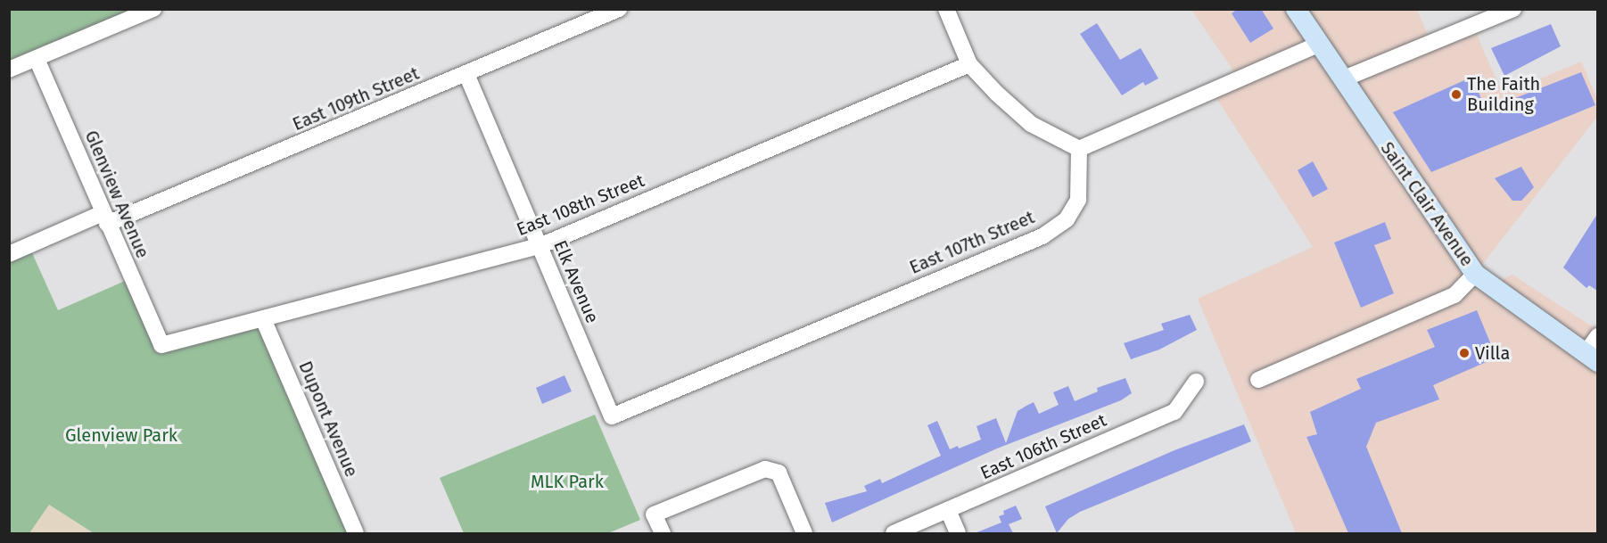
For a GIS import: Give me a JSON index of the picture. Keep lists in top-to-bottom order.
{
  "streets": {
    "main road": ["Saint Clair Avenue"],
    "street": [
      "East 109th Street",
      "Glenview Avenue",
      "East 108th Street",
      "East 107th Street",
      "Elk Avenue",
      "Dupont Avenue",
      "East 106th Street"
    ]
  },
  "crossings": [
    ["East 109th Street", "Glenview Avenue"],
    ["East 109th Street", "Elk Avenue"],
    ["Glenview Avenue", "East 108th Street"],
    ["East 108th Street", "Elk Avenue"],
    ["East 108th Street", "Dupont Avenue"],
    ["East 107th Street", "Elk Avenue"]
  ],
  "parks": ["Glenview Park", "MLK Park"],
  "places": ["The Faith Building", "Villa"]
}
